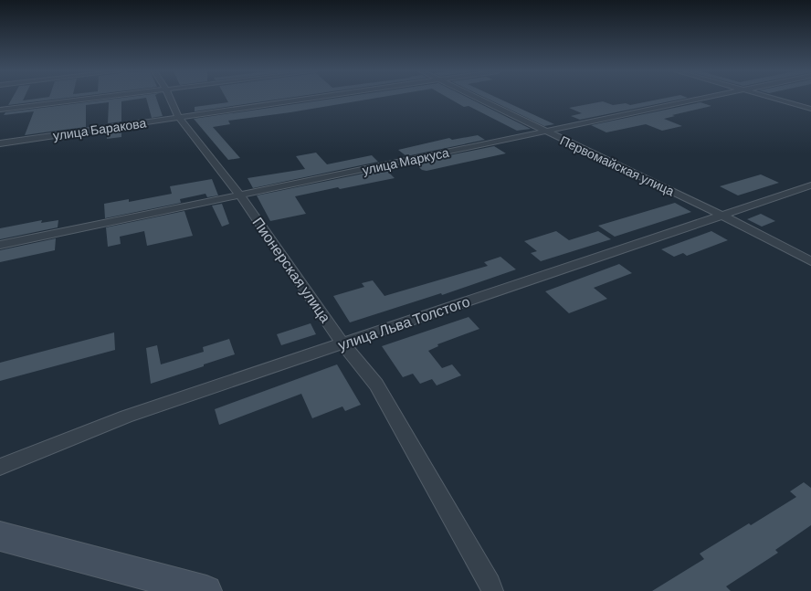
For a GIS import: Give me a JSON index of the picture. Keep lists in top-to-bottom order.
{
  "streets": {
    "street": [
      "улица Баракова",
      "улица Маркуса",
      "Первомайская улица",
      "Пионерская улица",
      "улица Льва Толстого"
    ]
  },
  "crossings": [
    ["улица Баракова", "Пионерская улица"],
    ["улица Маркуса", "Первомайская улица"],
    ["улица Маркуса", "Пионерская улица"],
    ["Первомайская улица", "улица Льва Толстого"],
    ["Пионерская улица", "улица Льва Толстого"]
  ]
}
